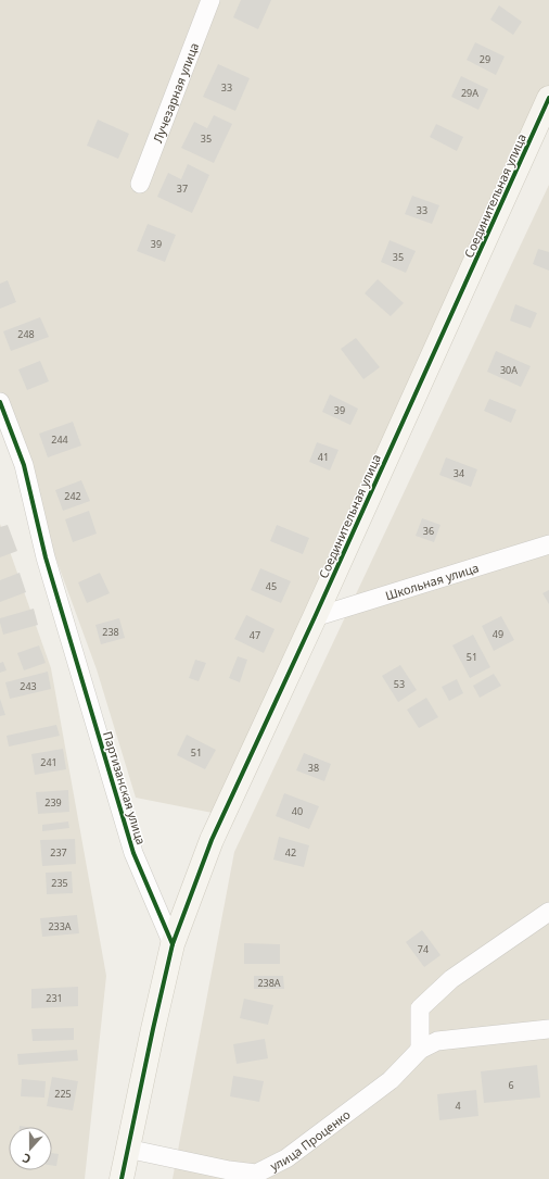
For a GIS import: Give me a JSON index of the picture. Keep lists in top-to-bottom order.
{
  "streets": {
    "street": [
      "Лучезарная улица",
      "Соединительная улица",
      "Школьная улица",
      "Партизанская улица",
      "улица Проценко"
    ]
  },
  "crossings": [
    ["Соединительная улица", "Школьная улица"],
    ["Соединительная улица", "Партизанская улица"]
  ],
  "house_numbers": [
    "29",
    "33",
    "29А",
    "35",
    "37",
    "33",
    "39",
    "35",
    "248",
    "30А",
    "39",
    "244",
    "41",
    "34",
    "242",
    "36",
    "45",
    "238",
    "49",
    "47",
    "51",
    "53",
    "243",
    "51",
    "241",
    "38",
    "239",
    "40",
    "237",
    "42",
    "235",
    "233А",
    "74",
    "238А",
    "231",
    "6",
    "225",
    "4"
  ],
  "north": "bottom"
}
